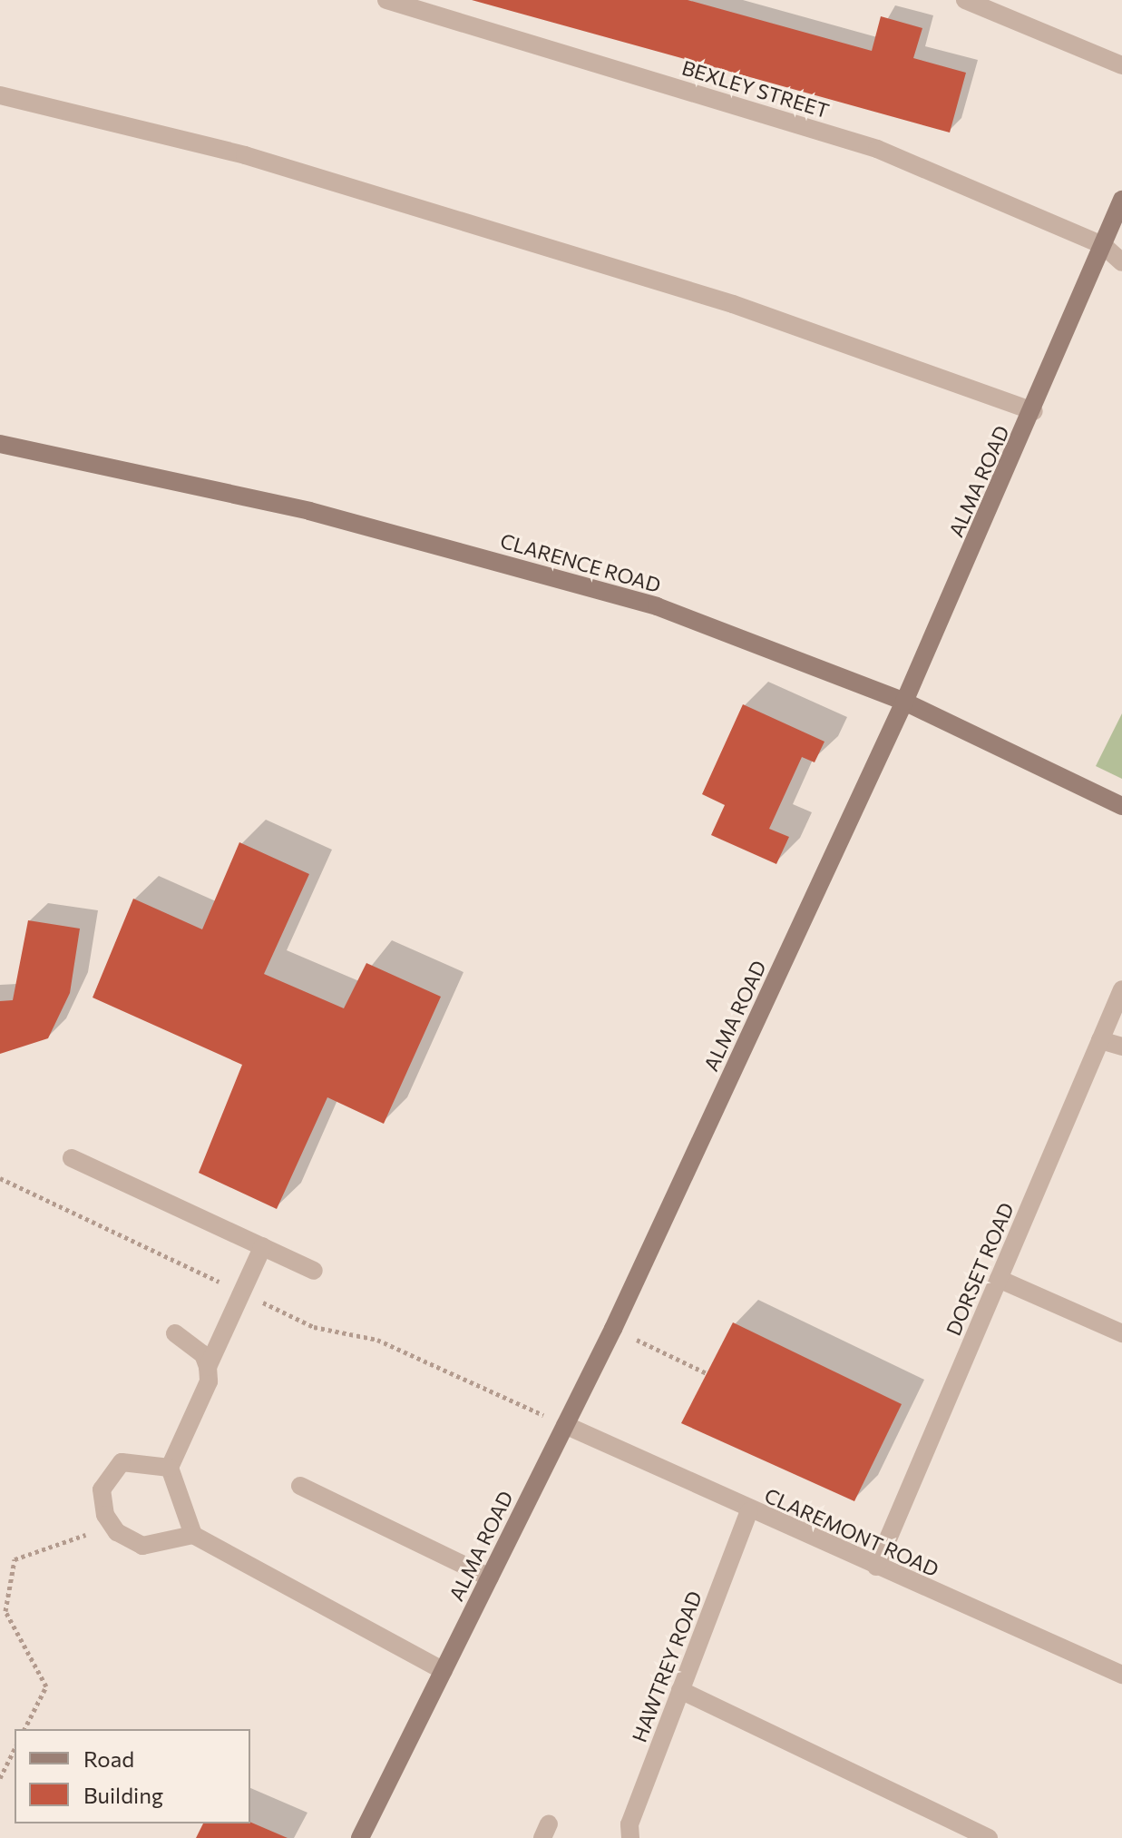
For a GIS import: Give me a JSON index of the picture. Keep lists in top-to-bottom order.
{
  "streets": {
    "street": [
      "BEXLEY STREET",
      "ALMA ROAD",
      "CLARENCE ROAD",
      "DORSET ROAD",
      "CLAREMONT ROAD",
      "HAWTREY ROAD"
    ]
  },
  "crossings": [
    ["BEXLEY STREET", "ALMA ROAD"],
    ["ALMA ROAD", "CLARENCE ROAD"],
    ["ALMA ROAD", "CLAREMONT ROAD"],
    ["DORSET ROAD", "CLAREMONT ROAD"],
    ["CLAREMONT ROAD", "HAWTREY ROAD"]
  ],
  "legend": ["Road", "Building"]
}
